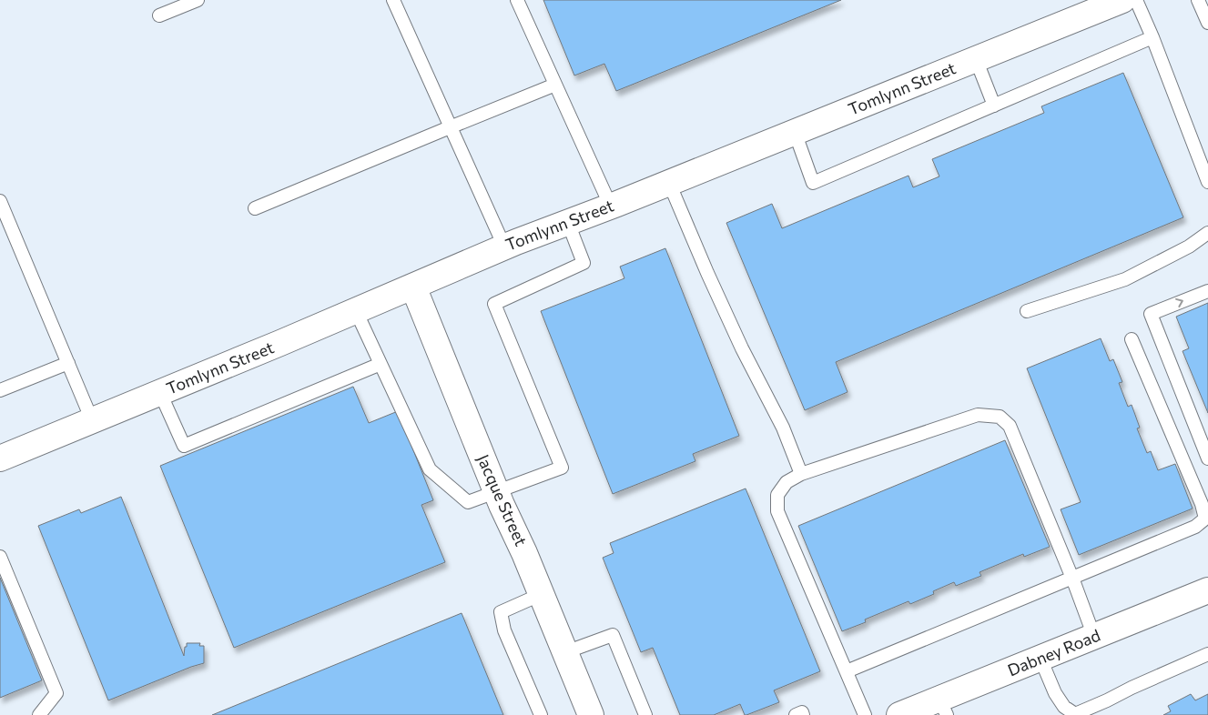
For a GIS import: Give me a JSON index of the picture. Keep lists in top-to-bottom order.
{
  "streets": {
    "street": ["Tomlynn Street", "Jacque Street", "Dabney Road"]
  },
  "crossings": [
    ["Tomlynn Street", "Jacque Street"]
  ]
}
